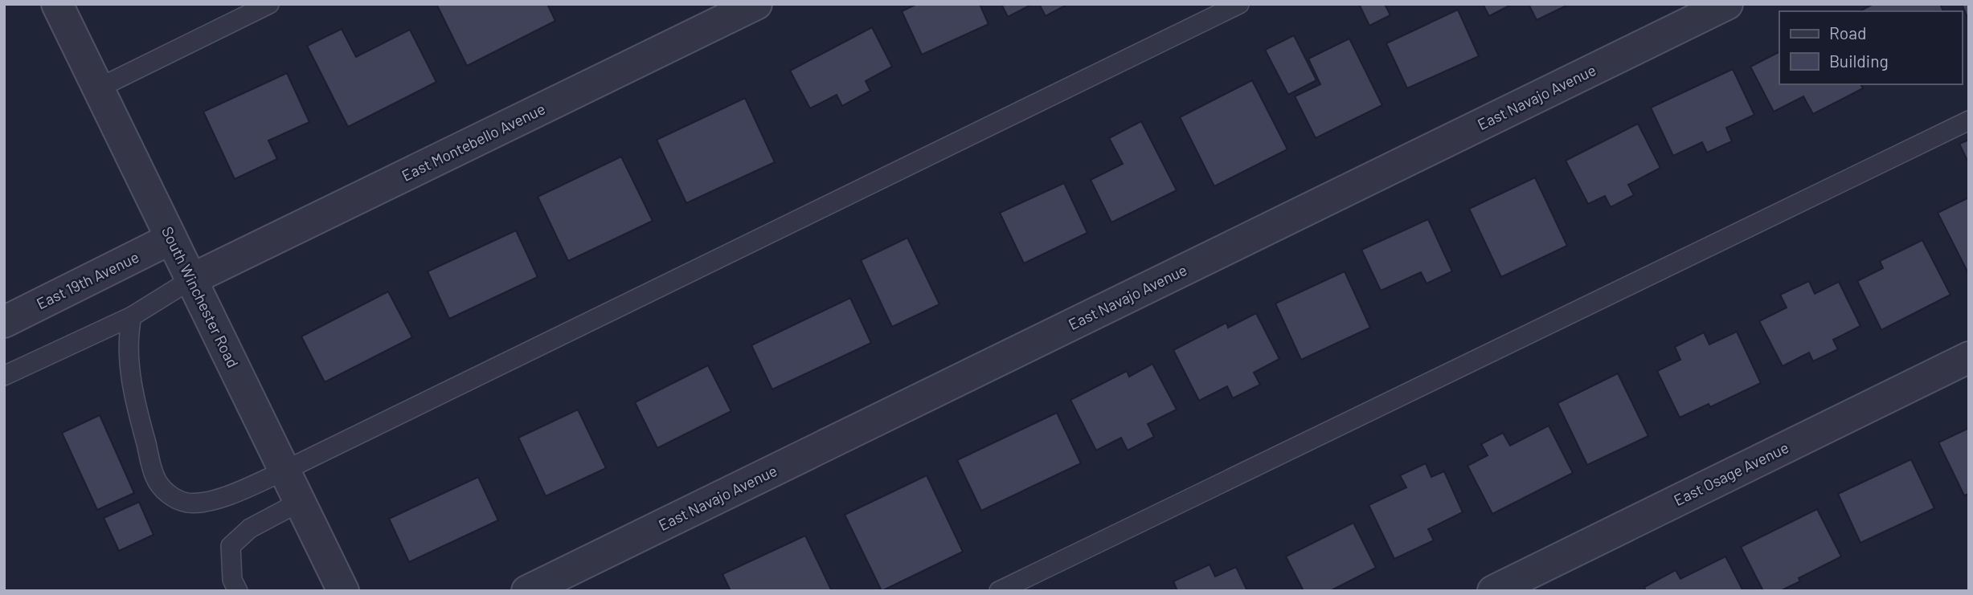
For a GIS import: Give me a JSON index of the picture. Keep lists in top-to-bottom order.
{
  "streets": {
    "street": [
      "East Navajo Avenue",
      "East Montebello Avenue",
      "East 19th Avenue",
      "South Winchester Road",
      "East Osage Avenue"
    ]
  },
  "crossings": [
    ["East Montebello Avenue", "South Winchester Road"],
    ["East 19th Avenue", "South Winchester Road"]
  ],
  "legend": ["Road", "Building"]
}
